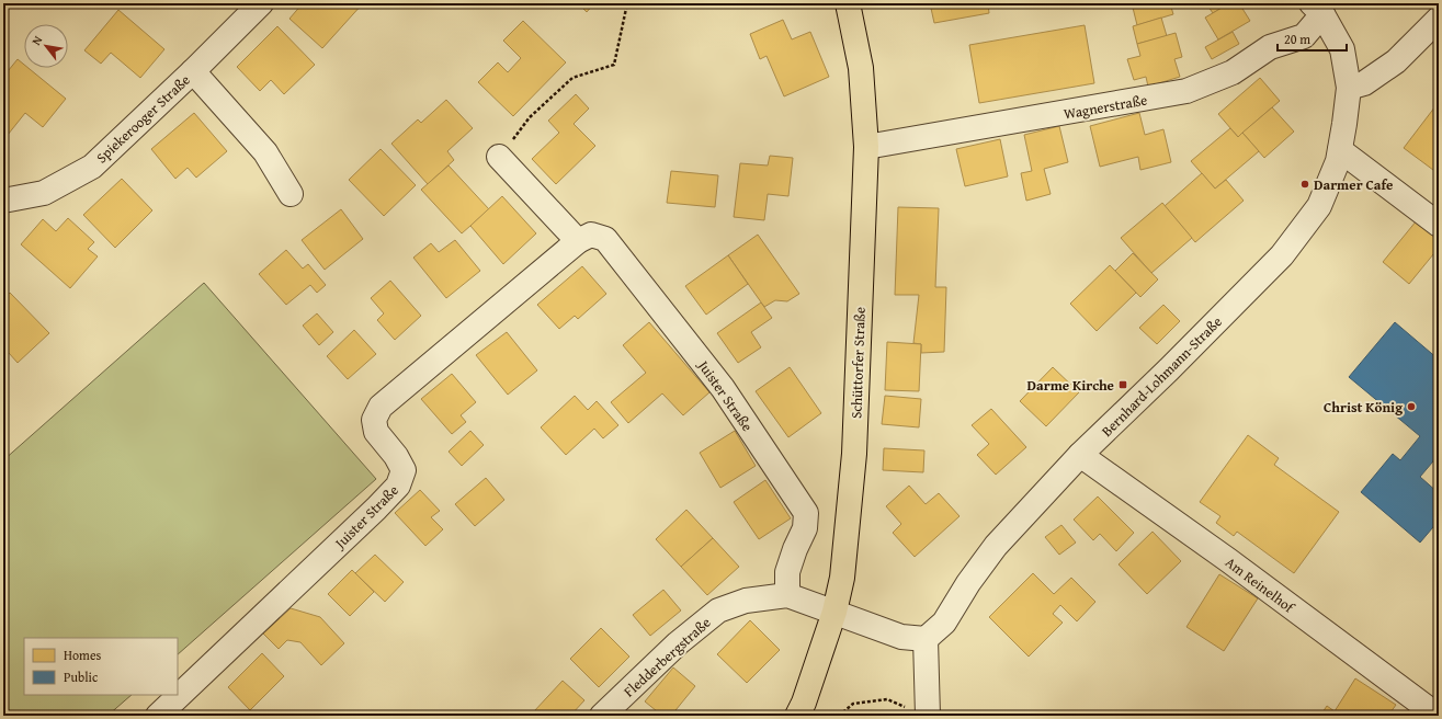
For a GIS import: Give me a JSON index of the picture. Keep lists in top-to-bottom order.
{
  "streets": {
    "main road": ["Schüttorfer Straße"],
    "street": [
      "Wagnerstraße",
      "Spiekerooger Straße",
      "Bernhard-Lohmann-Straße",
      "Juister Straße",
      "Am Reinelhof",
      "Fledderbergstraße"
    ]
  },
  "crossings": [
    ["Wagnerstraße", "Schüttorfer Straße"],
    ["Wagnerstraße", "Bernhard-Lohmann-Straße"],
    ["Bernhard-Lohmann-Straße", "Am Reinelhof"],
    ["Juister Straße", "Fledderbergstraße"]
  ],
  "places": {
    "other": ["Darmer Cafe", "Christ König"],
    "transit": ["Darme Kirche"]
  },
  "legend": ["Homes", "Public"],
  "scale_bar": "20 m",
  "north": "top left"
}
